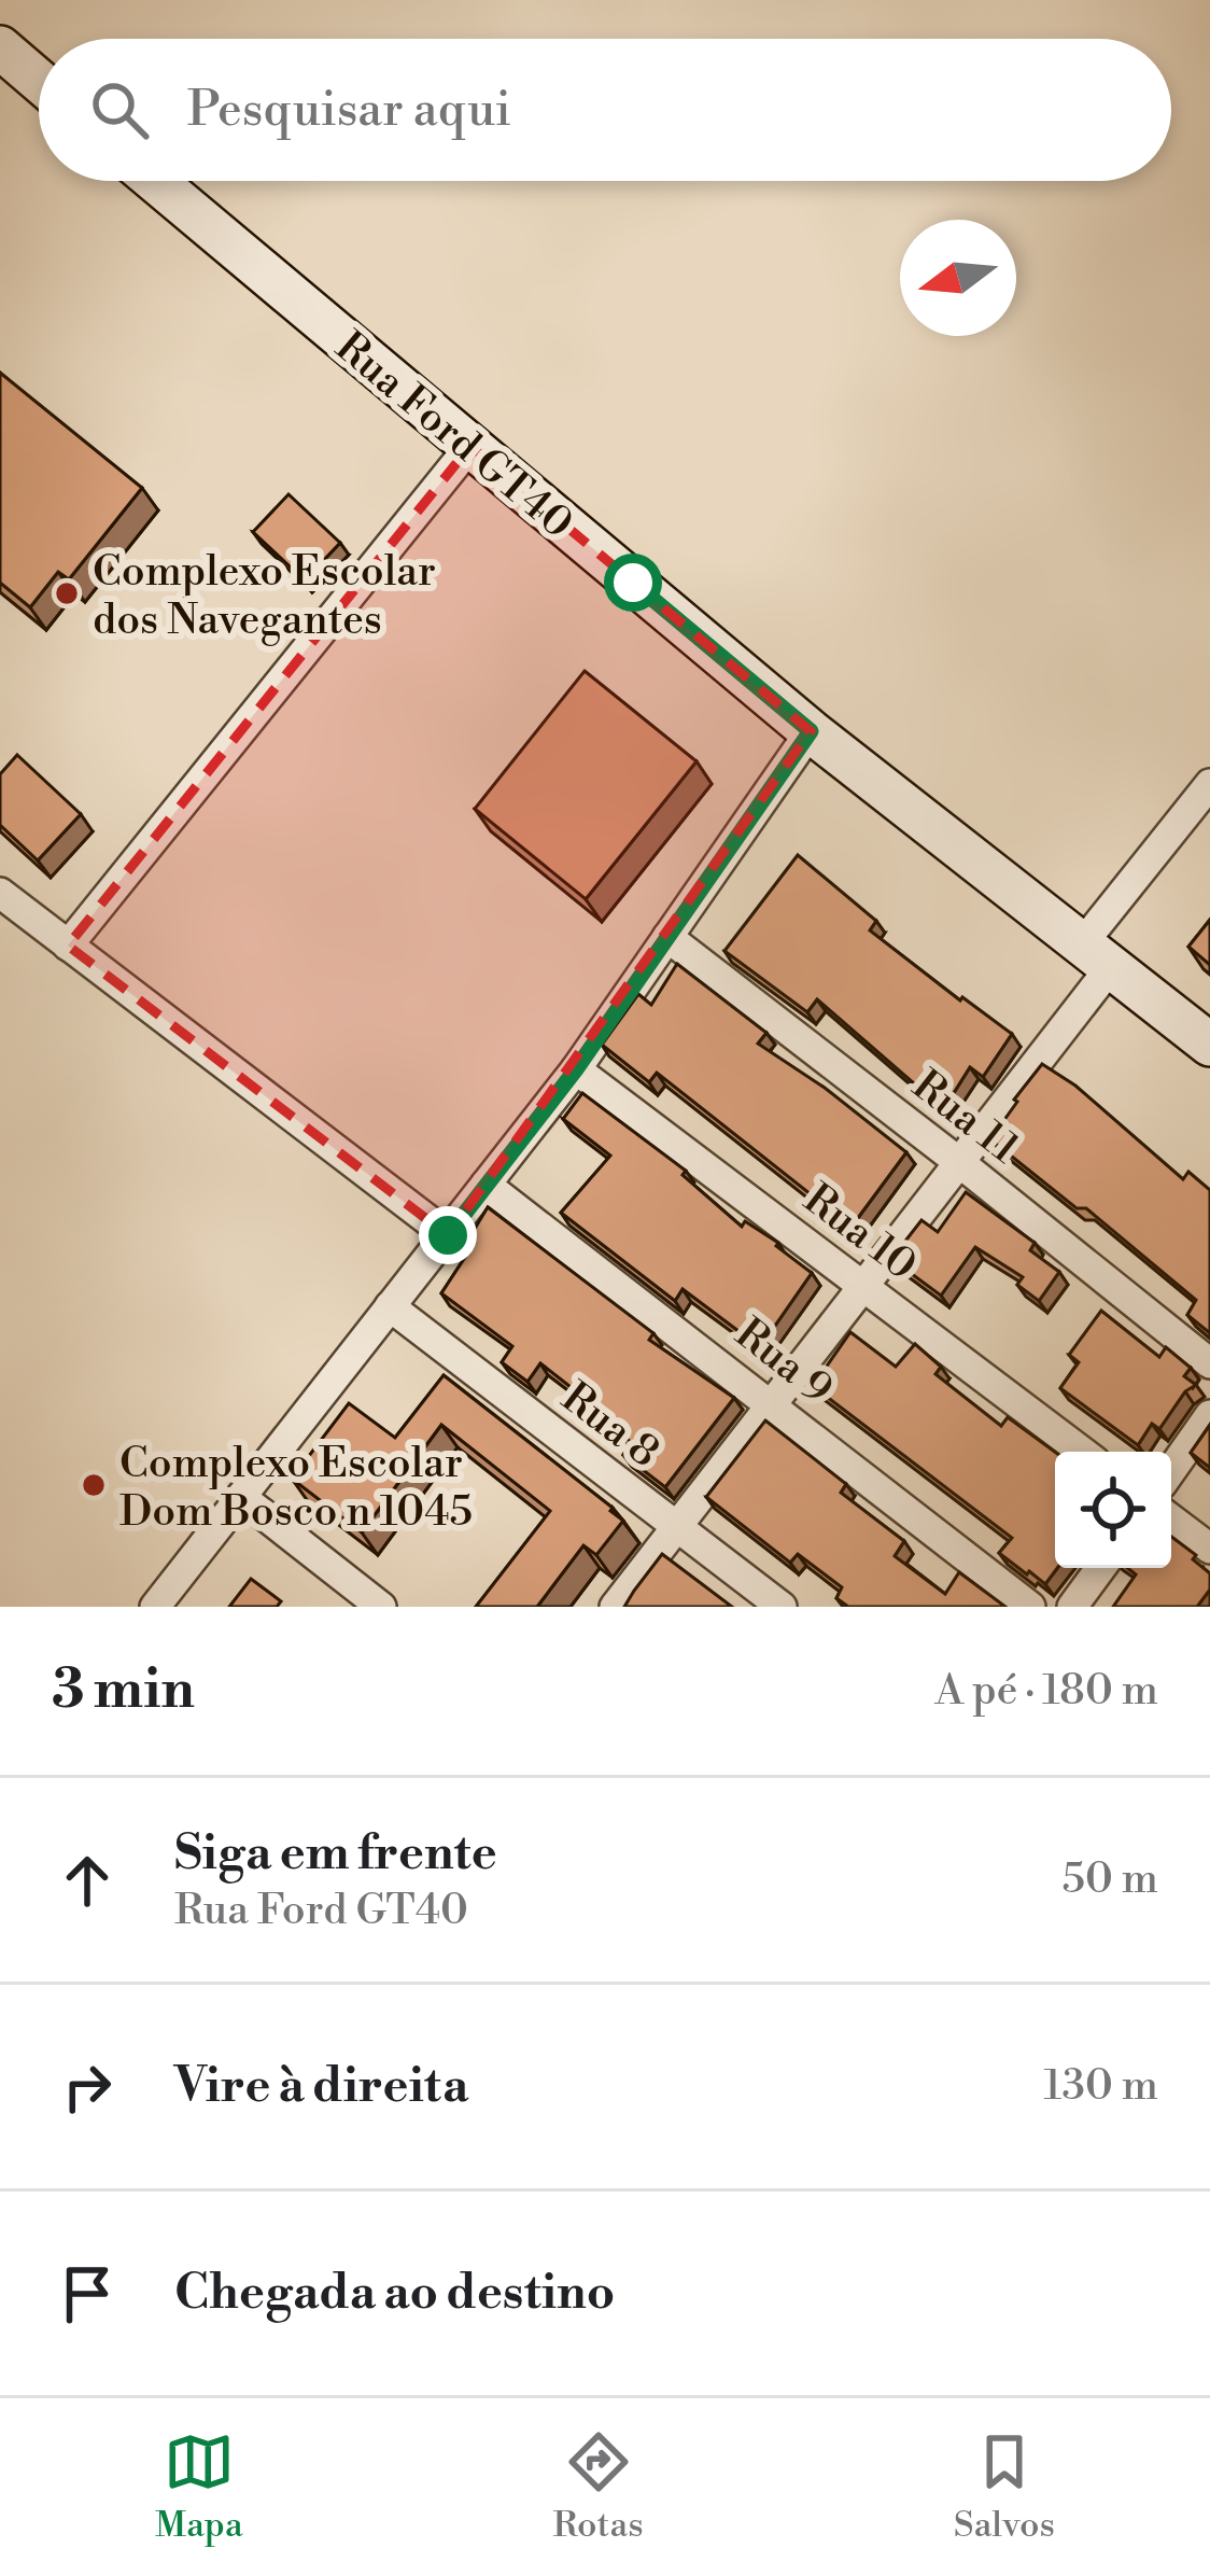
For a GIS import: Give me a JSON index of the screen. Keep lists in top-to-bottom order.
{
  "streets": {
    "street": [
      "Rua Ford GT40",
      "Rua 11",
      "Rua 10",
      "Rua 9",
      "Rua 8"
    ]
  },
  "places": ["Complexo Escolar dos Navegantes", "Complexo Escolar Dom Bosco n 1045"],
  "north": "left",
  "page": {
    "search": "Pesquisar aqui",
    "heading": ["3 min", "A pé · 180 m"],
    "list": [
      ["Siga em frente", "Rua Ford GT40", "50 m"],
      ["Vire à direita", "130 m"],
      "Chegada ao destino"
    ],
    "nav": ["Mapa", "Rotas", "Salvos"]
  }
}
